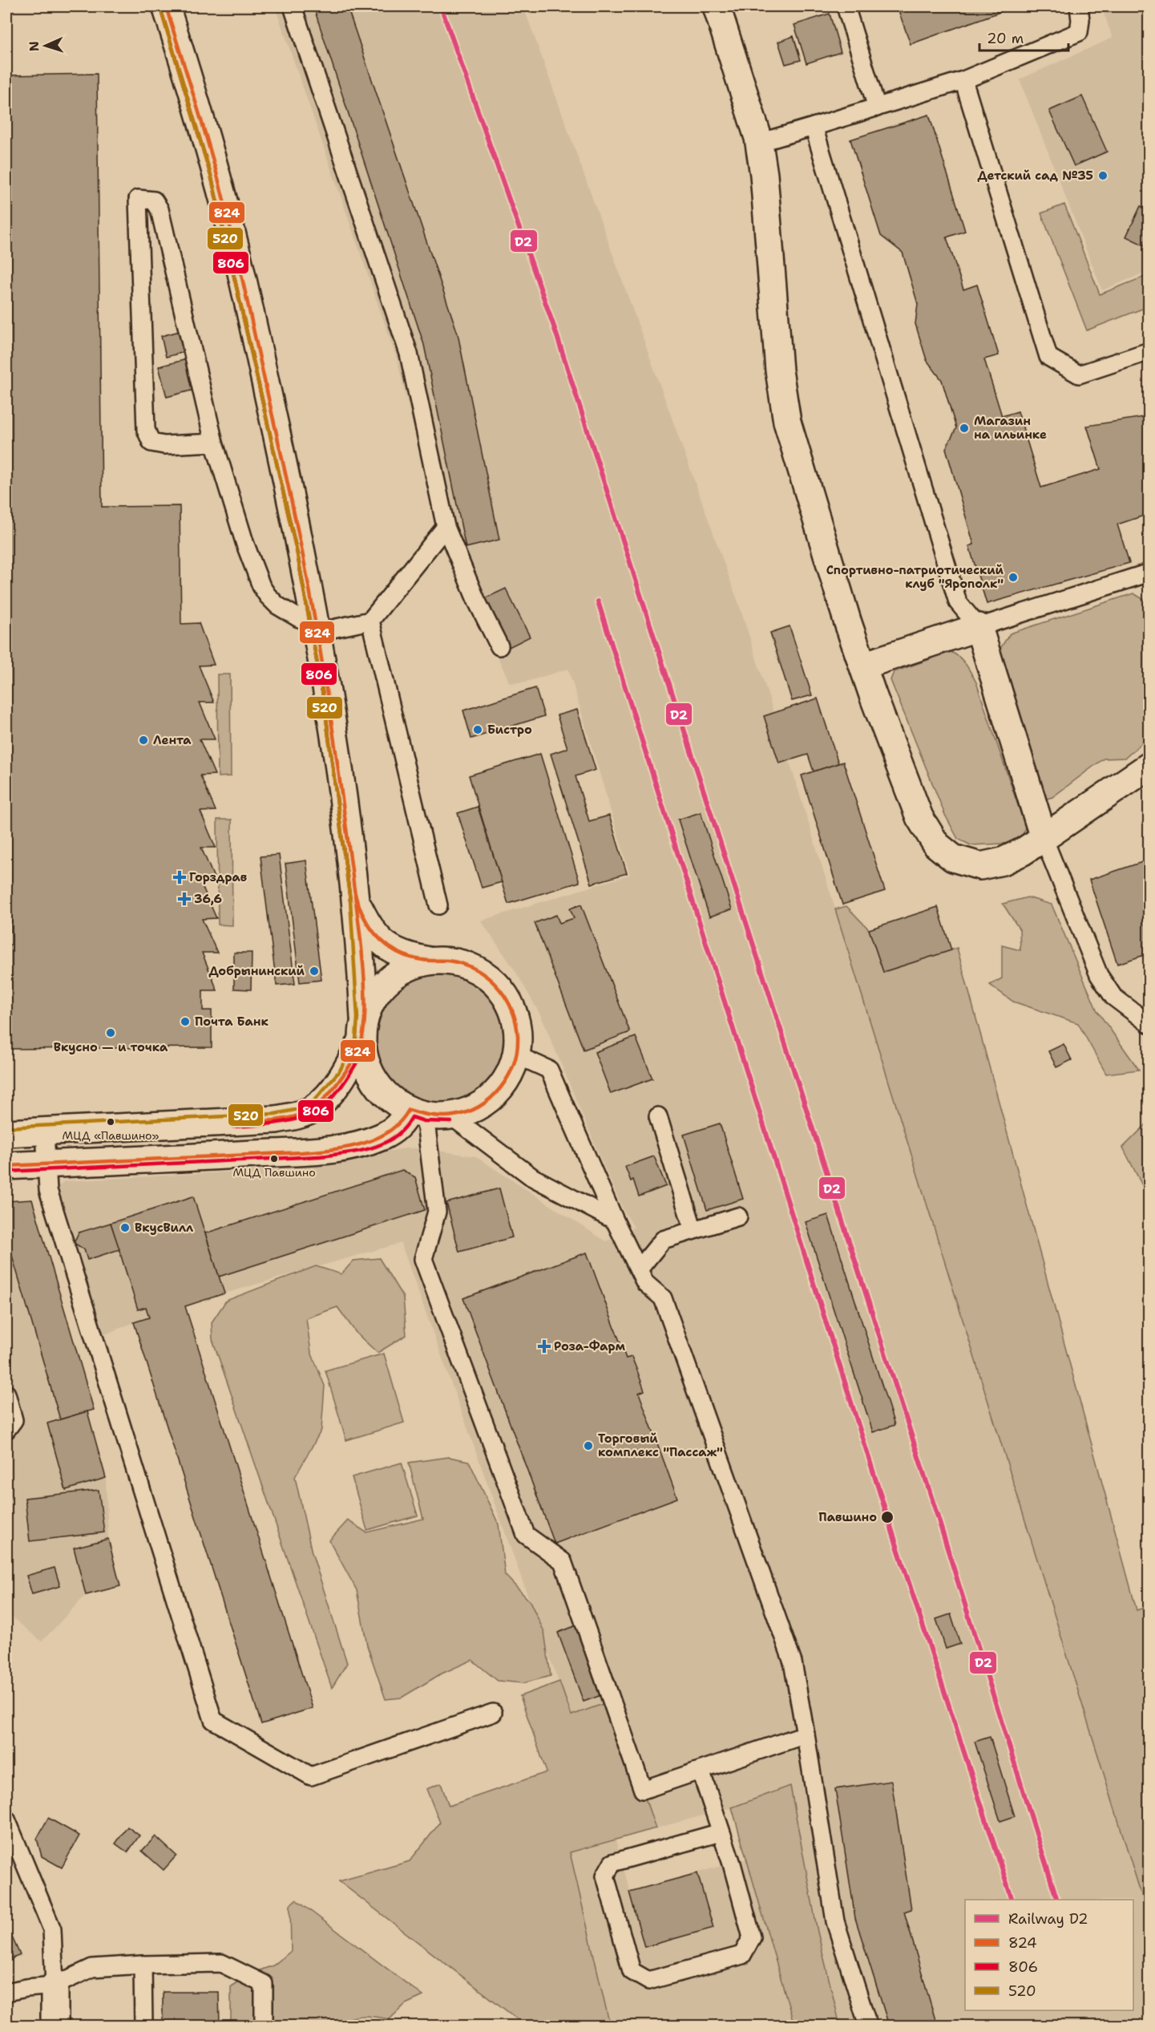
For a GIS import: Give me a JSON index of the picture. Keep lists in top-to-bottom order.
{
  "places": {
    "other": [
      "Детский сад №35",
      "Магазин на ильинке",
      "Спортивно-патриотический клуб \"Ярополк\"",
      "Бистро",
      "Лента",
      "Добрынинский",
      "Почта Банк",
      "Вкусно — и точка",
      "МЦД «Павшино»",
      "МЦД Павшино",
      "ВкусВилл",
      "Торговый комплекс \"Пассаж\"",
      "Павшино"
    ],
    "health": ["Горздрав", "36,6", "Роза-Фарм"]
  },
  "lines": [
    "rail line D2",
    "transit line 824",
    "transit line 806",
    "transit line 520"
  ],
  "legend": [
    "Railway D2",
    "824",
    "806",
    "520"
  ],
  "scale_bar": "20 m",
  "north": "left"
}
